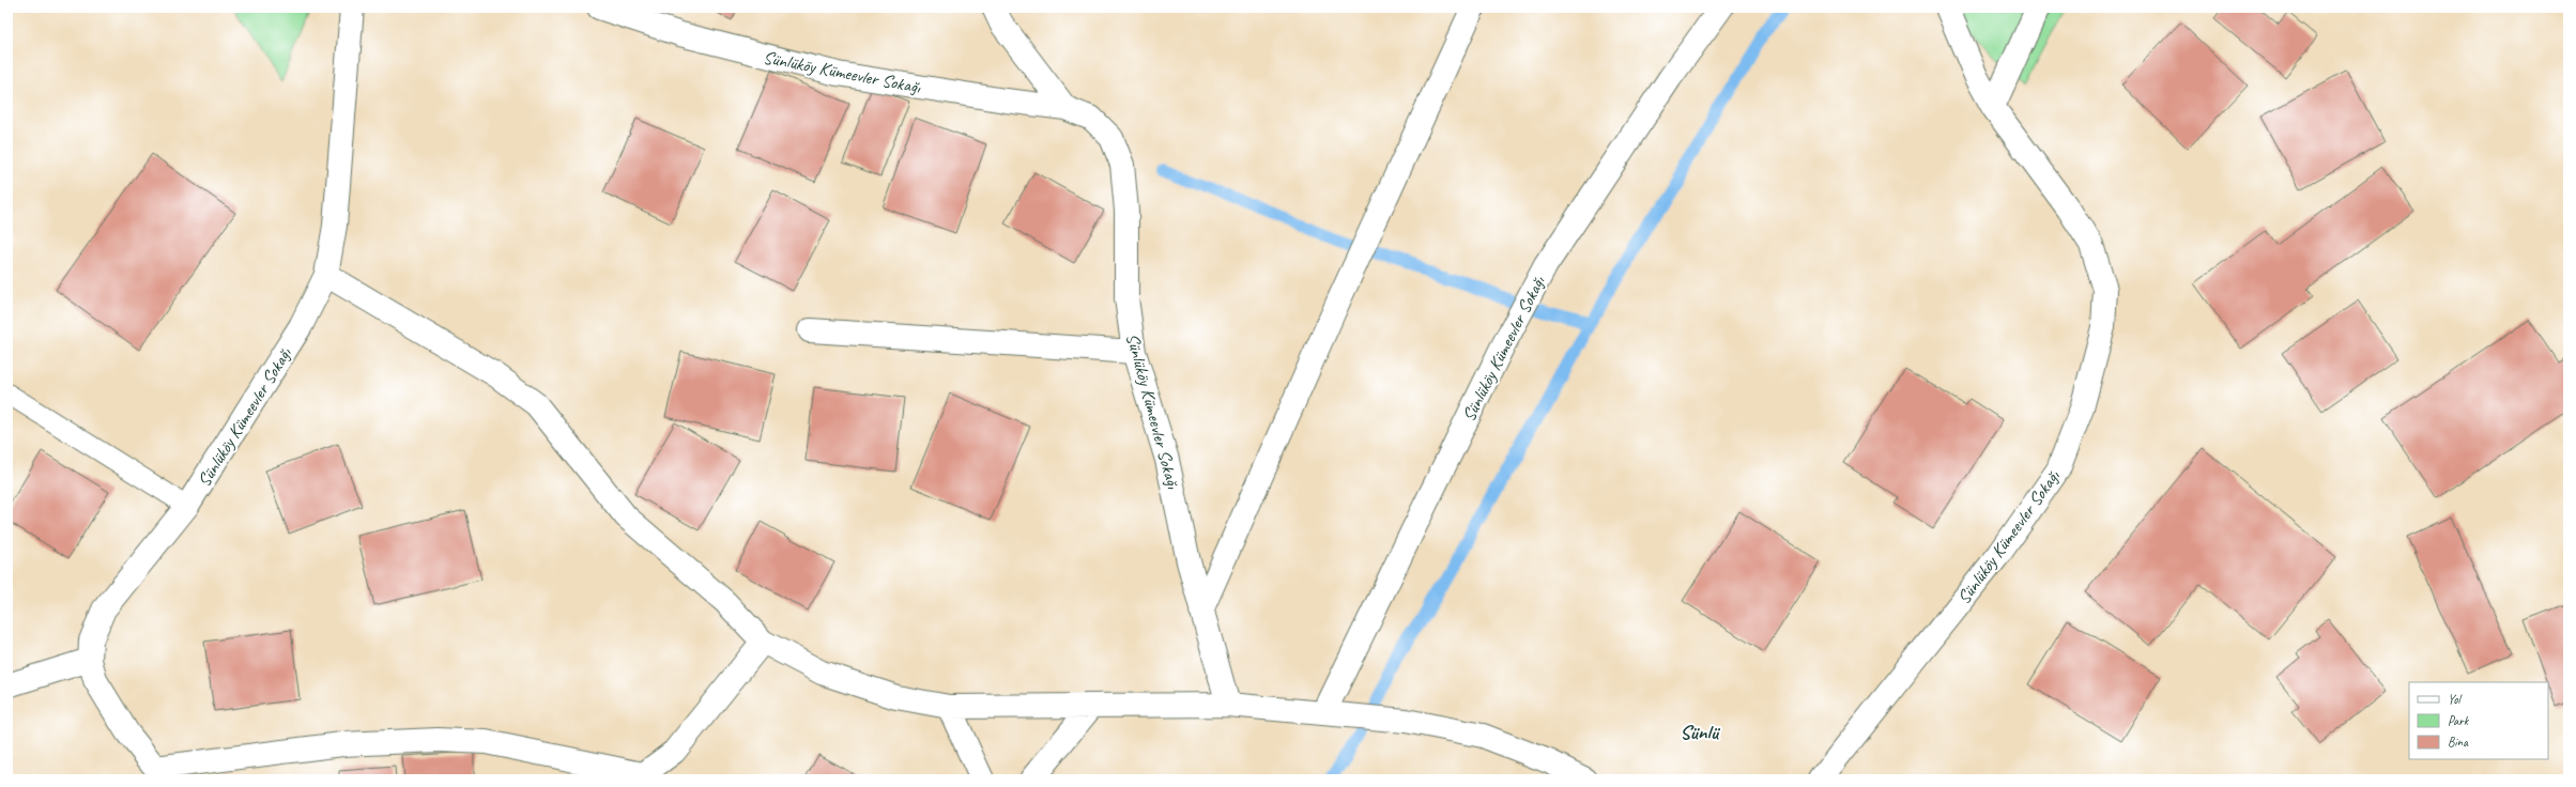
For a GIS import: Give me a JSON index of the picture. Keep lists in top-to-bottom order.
{
  "streets": {
    "street": ["Sünlüköy Kümeevler Sokağı"]
  },
  "districts": ["Sünlü"],
  "legend": ["Yol", "Park", "Bina"]
}
